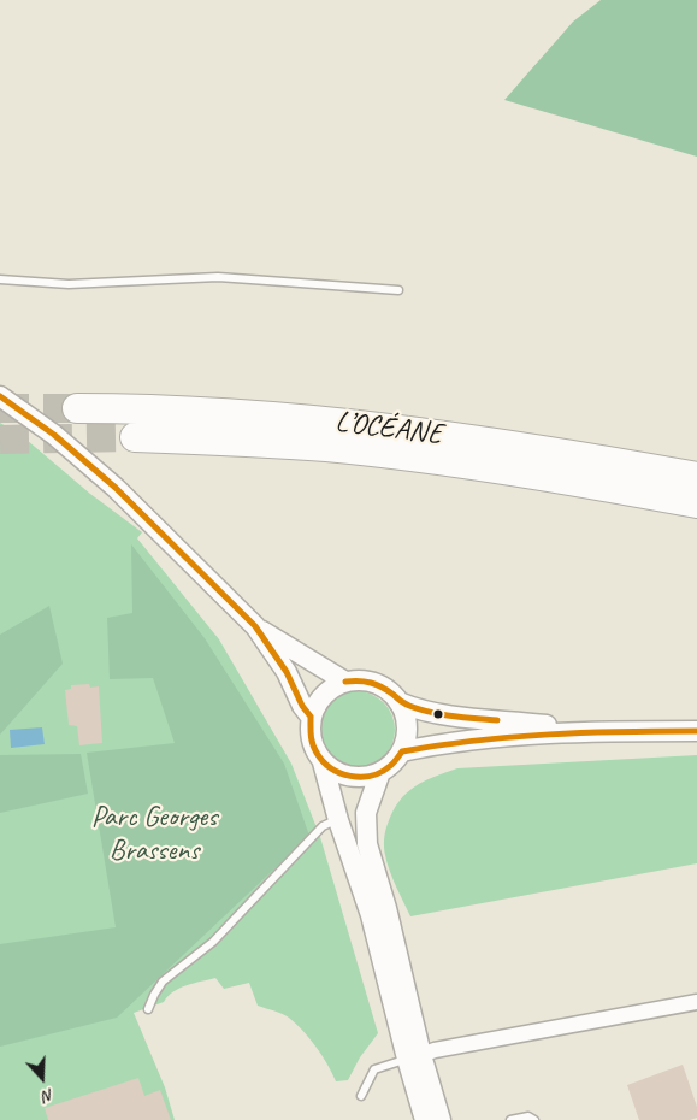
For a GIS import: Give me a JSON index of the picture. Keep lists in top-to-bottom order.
{
  "streets": {
    "highway": ["L’OCÉANE"]
  },
  "parks": ["Parc Georges Brassens"],
  "north": "bottom"
}
